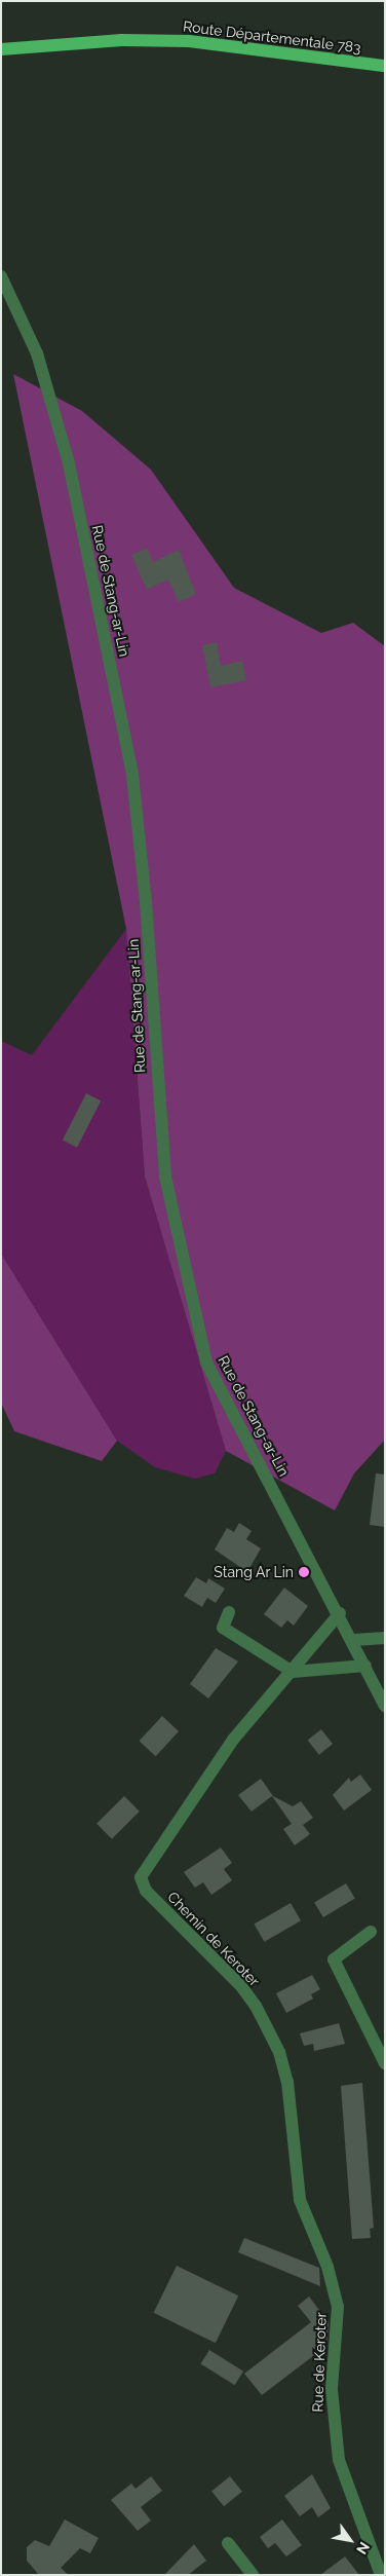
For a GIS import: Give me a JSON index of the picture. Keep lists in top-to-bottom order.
{
  "streets": {
    "main road": ["Route Départementale 783"],
    "street": ["Rue de Stang-ar-Lin", "Chemin de Keroter", "Rue de Keroter"]
  },
  "crossings": [
    ["Rue de Stang-ar-Lin", "Chemin de Keroter"],
    ["Chemin de Keroter", "Rue de Keroter"]
  ],
  "places": ["Stang Ar Lin"],
  "north": "bottom right"
}
